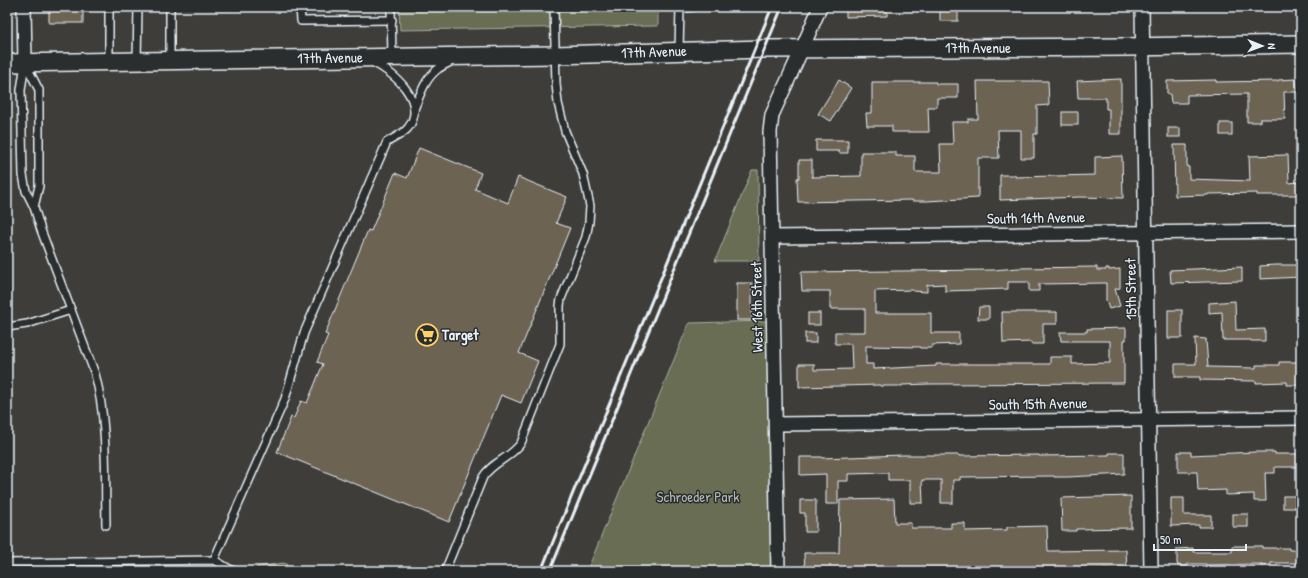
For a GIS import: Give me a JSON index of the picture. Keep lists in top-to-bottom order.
{
  "streets": {
    "street": [
      "17th Avenue",
      "South 16th Avenue",
      "15th Street",
      "West 16th Street",
      "South 15th Avenue"
    ]
  },
  "crossings": [
    ["17th Avenue", "15th Street"],
    ["17th Avenue", "West 16th Street"],
    ["South 16th Avenue", "15th Street"],
    ["South 16th Avenue", "West 16th Street"],
    ["15th Street", "South 15th Avenue"],
    ["West 16th Street", "South 15th Avenue"]
  ],
  "parks": ["Schroeder Park"],
  "places": {
    "supermarket": ["Target"]
  },
  "scale_bar": "50 m",
  "north": "right"
}
